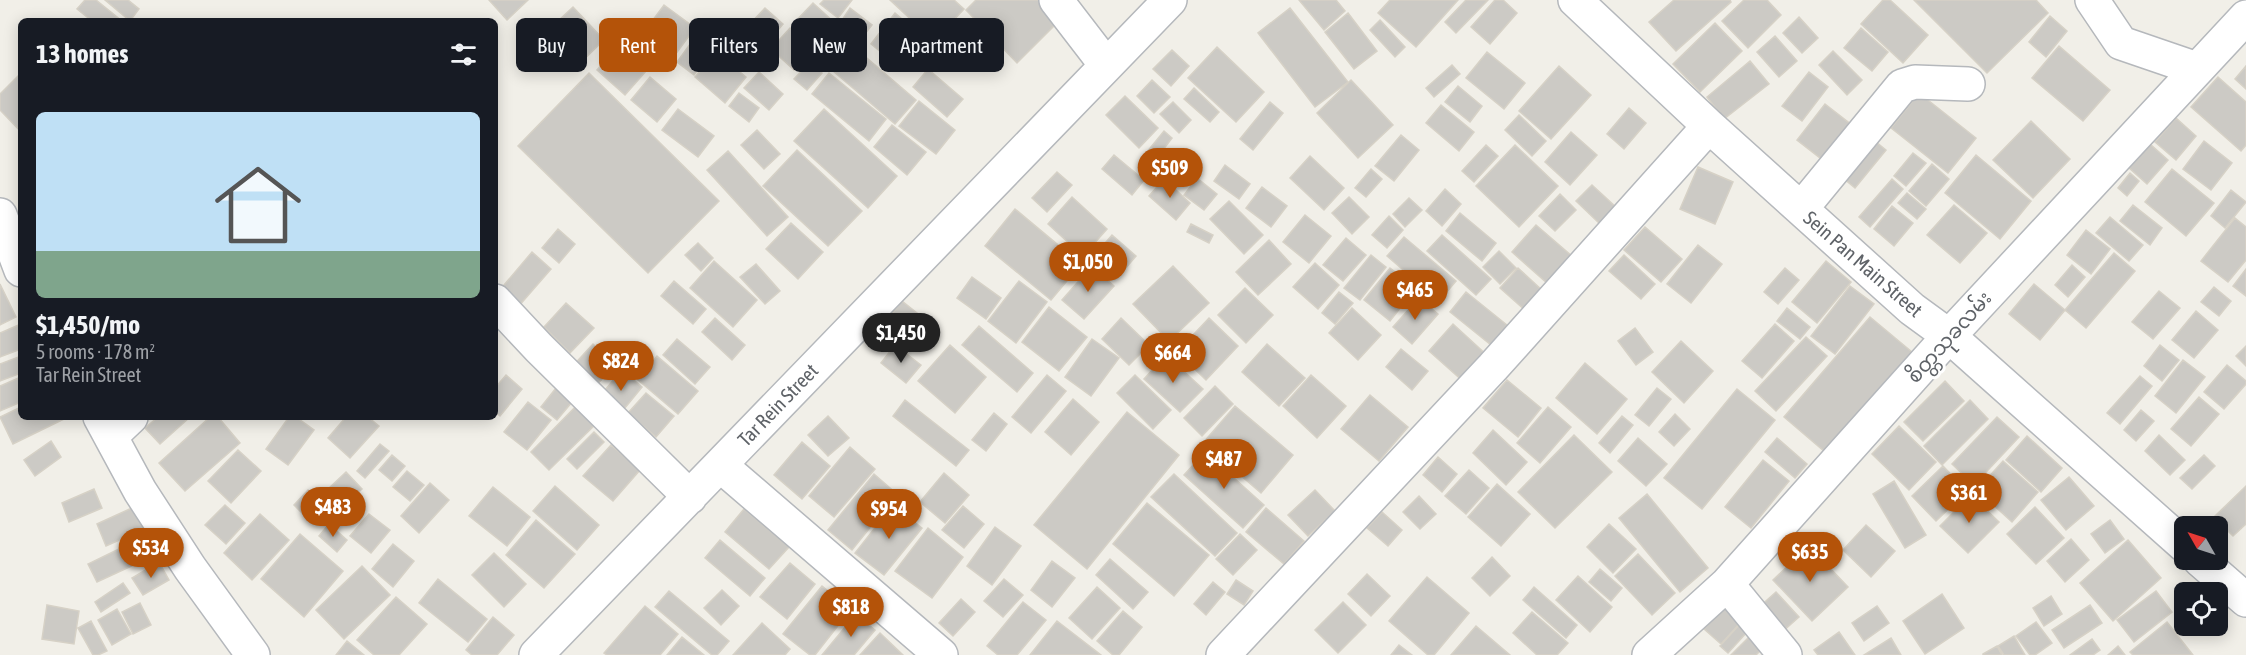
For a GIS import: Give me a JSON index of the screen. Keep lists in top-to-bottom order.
{
  "streets": {
    "street": ["Sein Pan Main Street", "စိတ္တသုခလမ်း", "Tar Rein Street"]
  },
  "crossings": [
    ["Sein Pan Main Street", "စိတ္တသုခလမ်း"]
  ],
  "north": "top left",
  "page": {
    "chip": [
      "Buy",
      "Rent",
      "Filters",
      "New",
      "Apartment"
    ],
    "heading": "13 homes",
    "list": [
      {
        "name": "$1,450/mo",
        "note": "5 rooms · 178 m² · Tar Rein Street"
      }
    ],
    "price": [
      "$509",
      "$1,050",
      "$465",
      "$1,450",
      "$664",
      "$824",
      "$487",
      "$361",
      "$483",
      "$954",
      "$534",
      "$635",
      "$818"
    ]
  }
}
